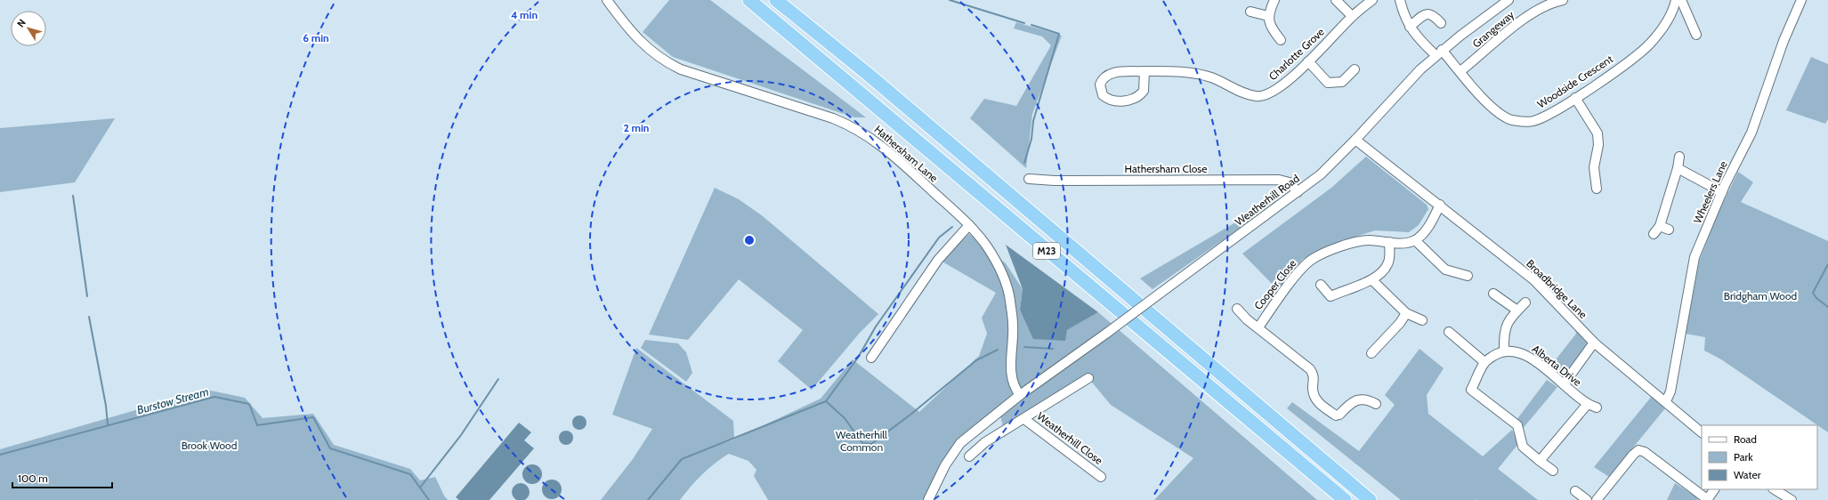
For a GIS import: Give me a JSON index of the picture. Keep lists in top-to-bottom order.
{
  "streets": {
    "highway": ["M23"],
    "street": [
      "Grangeway",
      "Charlotte Grove",
      "Woodside Crescent",
      "Hathersham Lane",
      "Hathersham Close",
      "Wheelers Lane",
      "Weatherhill Road",
      "Cooper Close",
      "Broadbridge Lane",
      "Alberta Drive",
      "Weatherhill Close"
    ]
  },
  "crossings": [
    ["Grangeway", "Woodside Crescent"],
    ["Woodside Crescent", "Weatherhill Road"],
    ["Hathersham Lane", "Weatherhill Road"],
    ["Hathersham Close", "Weatherhill Road"],
    ["Wheelers Lane", "Broadbridge Lane"],
    ["Weatherhill Road", "Broadbridge Lane"]
  ],
  "water": ["Burstow Stream"],
  "parks": ["Bridgham Wood", "Weatherhill Common", "Brook Wood"],
  "legend": ["Road", "Park", "Water"],
  "scale_bar": "100 m",
  "north": "top left",
  "rings": ["4 min", "6 min", "2 min"]
}
